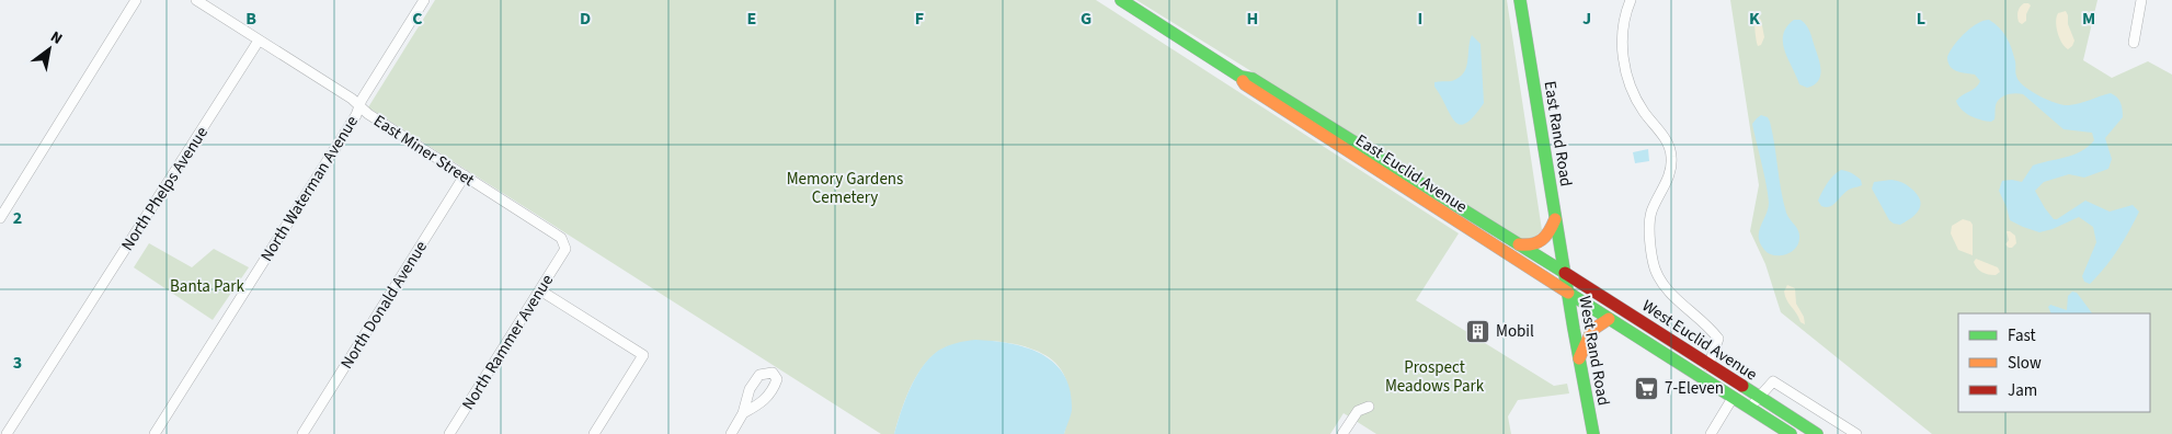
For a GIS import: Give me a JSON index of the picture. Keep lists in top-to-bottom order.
{
  "streets": {
    "main road": [
      "East Rand Road",
      "East Euclid Avenue",
      "West Euclid Avenue",
      "West Rand Road"
    ],
    "street": [
      "East Miner Street",
      "North Phelps Avenue",
      "North Waterman Avenue",
      "North Donald Avenue",
      "North Rammer Avenue"
    ]
  },
  "crossings": [
    ["East Rand Road", "East Euclid Avenue"],
    ["East Rand Road", "West Euclid Avenue"],
    ["East Rand Road", "West Rand Road"],
    ["East Miner Street", "North Phelps Avenue"],
    ["East Miner Street", "North Waterman Avenue"],
    ["East Miner Street", "North Donald Avenue"],
    ["East Miner Street", "North Rammer Avenue"],
    ["East Euclid Avenue", "West Euclid Avenue"],
    ["East Euclid Avenue", "West Rand Road"],
    ["West Euclid Avenue", "West Rand Road"]
  ],
  "parks": ["Memory Gardens Cemetery", "Banta Park", "Prospect Meadows Park"],
  "places": {
    "building": ["Mobil"],
    "supermarket": ["7-Eleven"]
  },
  "legend": ["Fast", "Slow", "Jam"],
  "north": "top right",
  "grid": {
    "columns": [
      "B",
      "C",
      "D",
      "E",
      "F",
      "G",
      "H",
      "I",
      "J",
      "K",
      "L",
      "M"
    ],
    "rows": ["2", "3"]
  }
}
